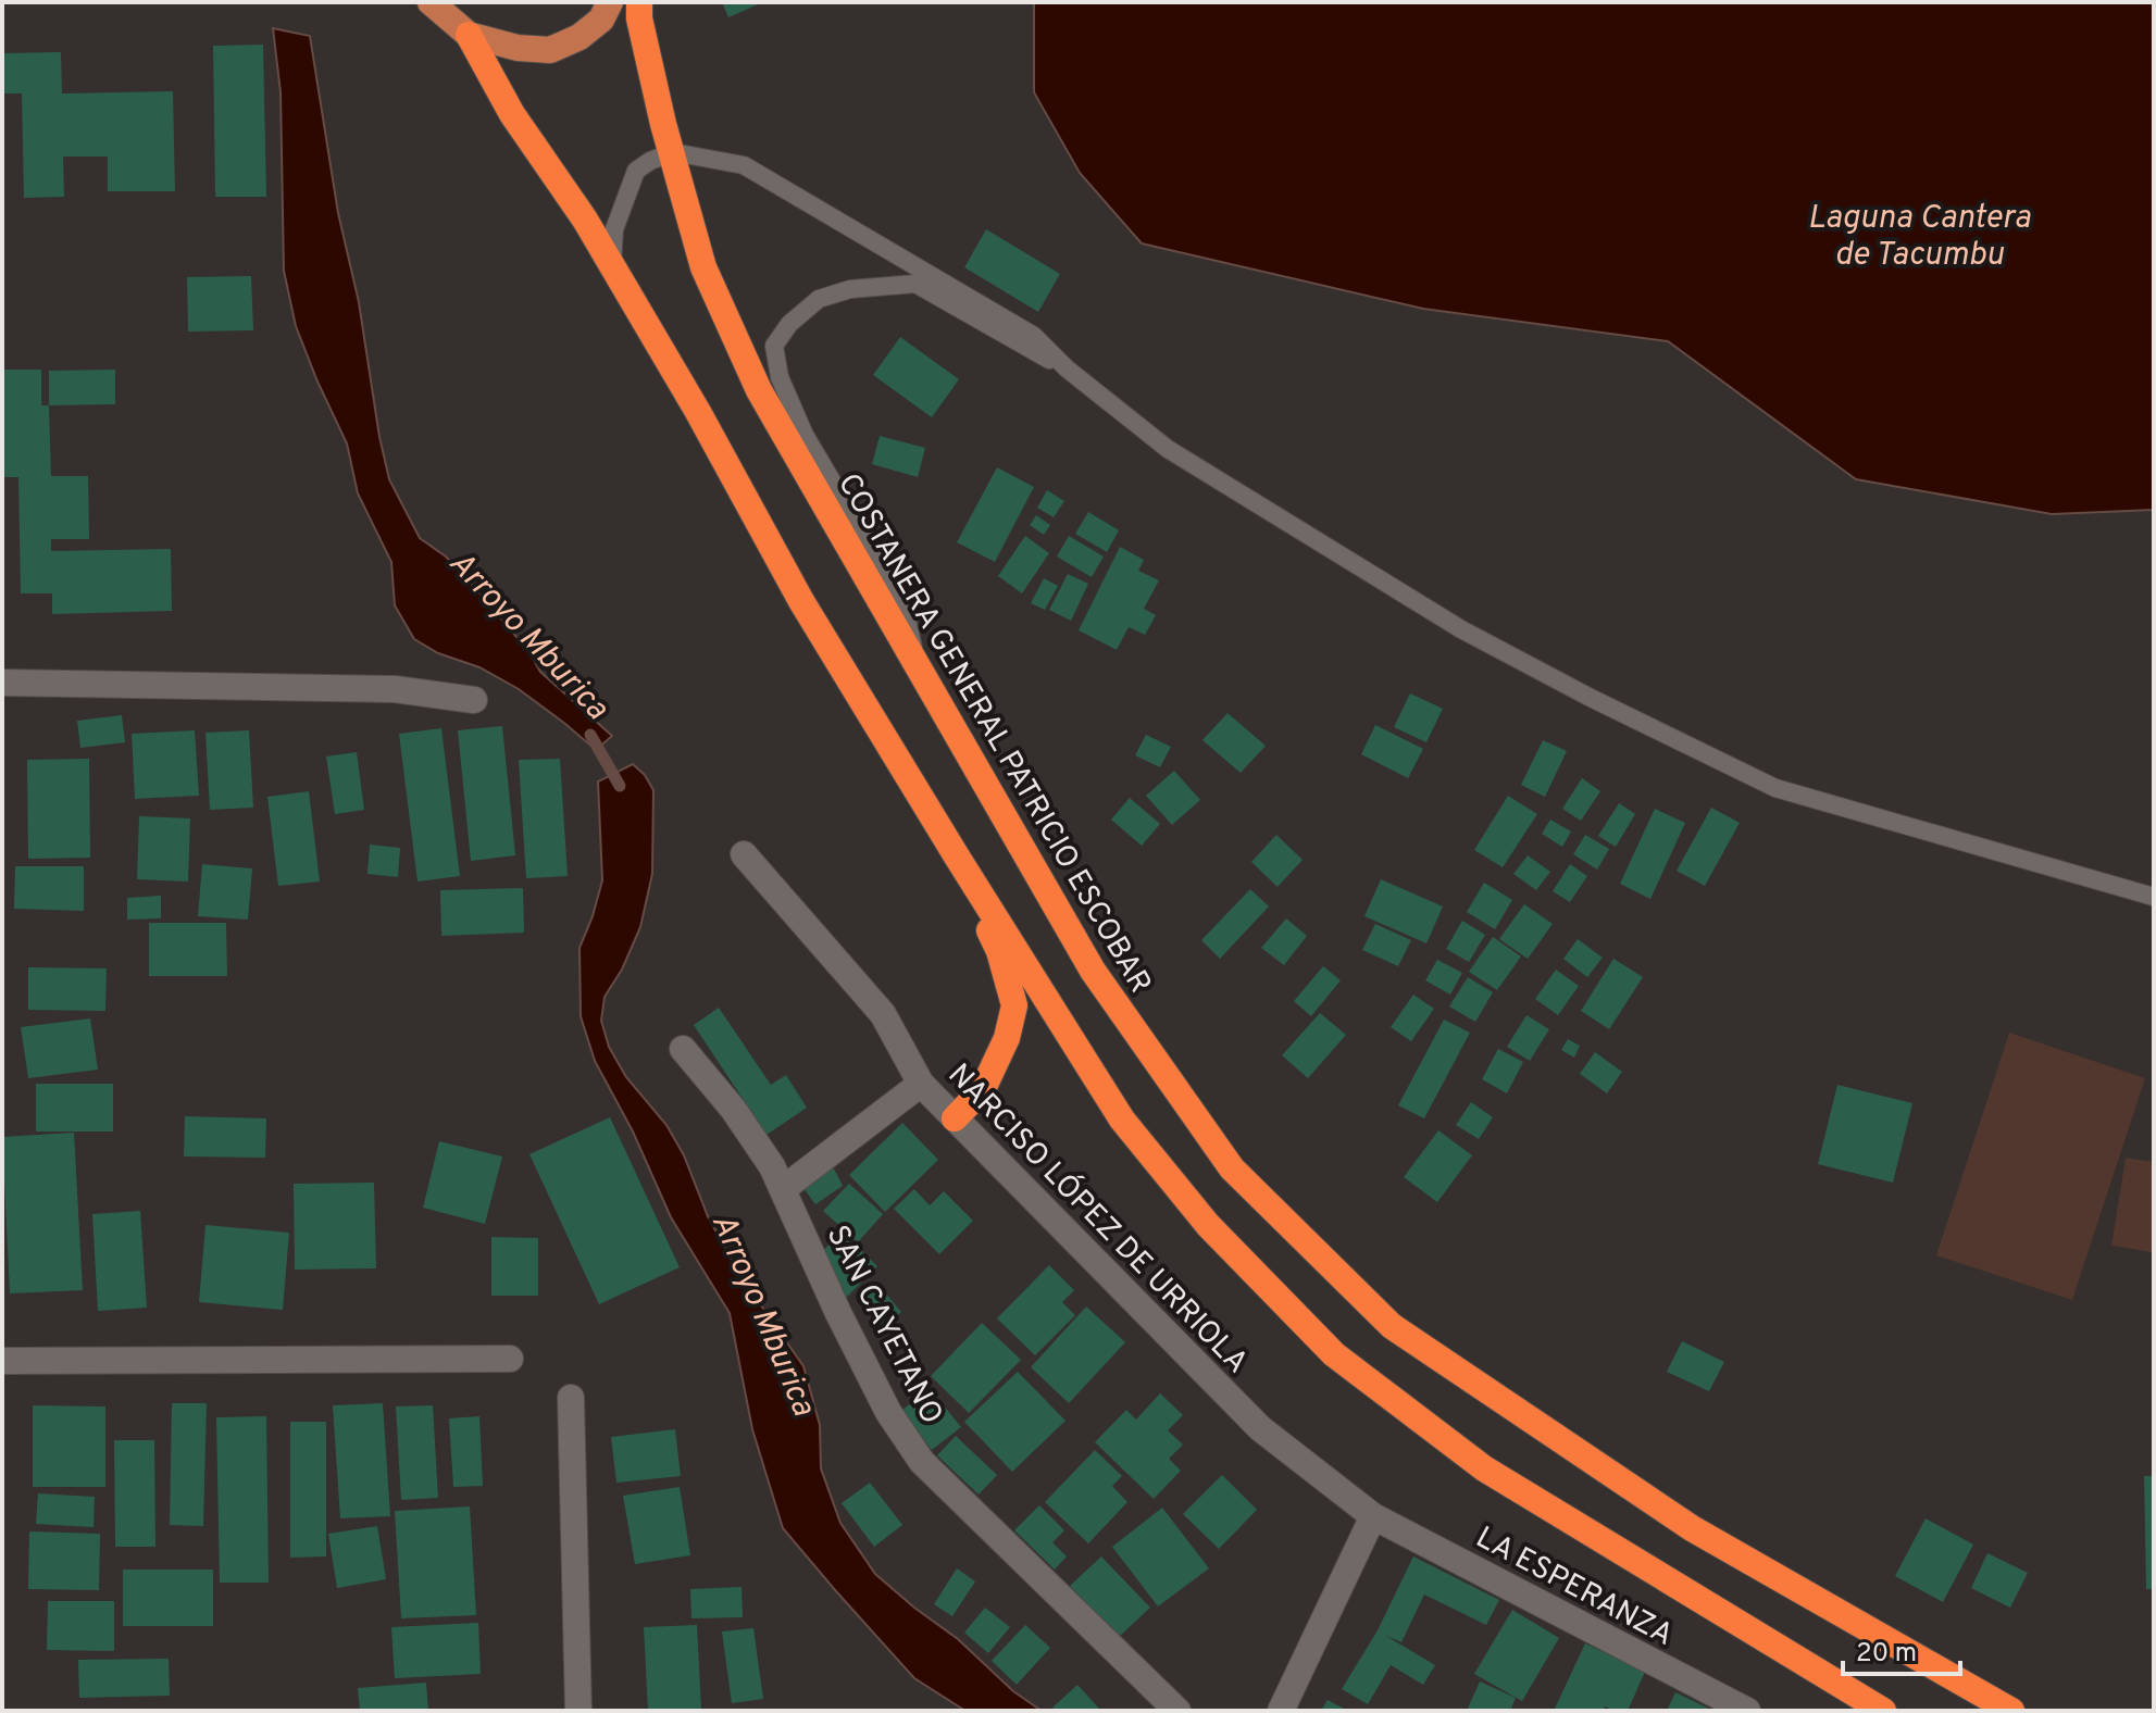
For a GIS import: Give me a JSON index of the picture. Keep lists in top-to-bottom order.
{
  "streets": {
    "highway": ["COSTANERA GENERAL PATRICIO ESCOBAR"],
    "street": ["NARCISO LÓPEZ DE URRIOLA", "SAN CAYETANO", "LA ESPERANZA"]
  },
  "crossings": [
    ["NARCISO LÓPEZ DE URRIOLA", "LA ESPERANZA"]
  ],
  "water": ["Laguna Cantera de Tacumbu", "Arroyo Mburica"],
  "scale_bar": "20 m"
}
